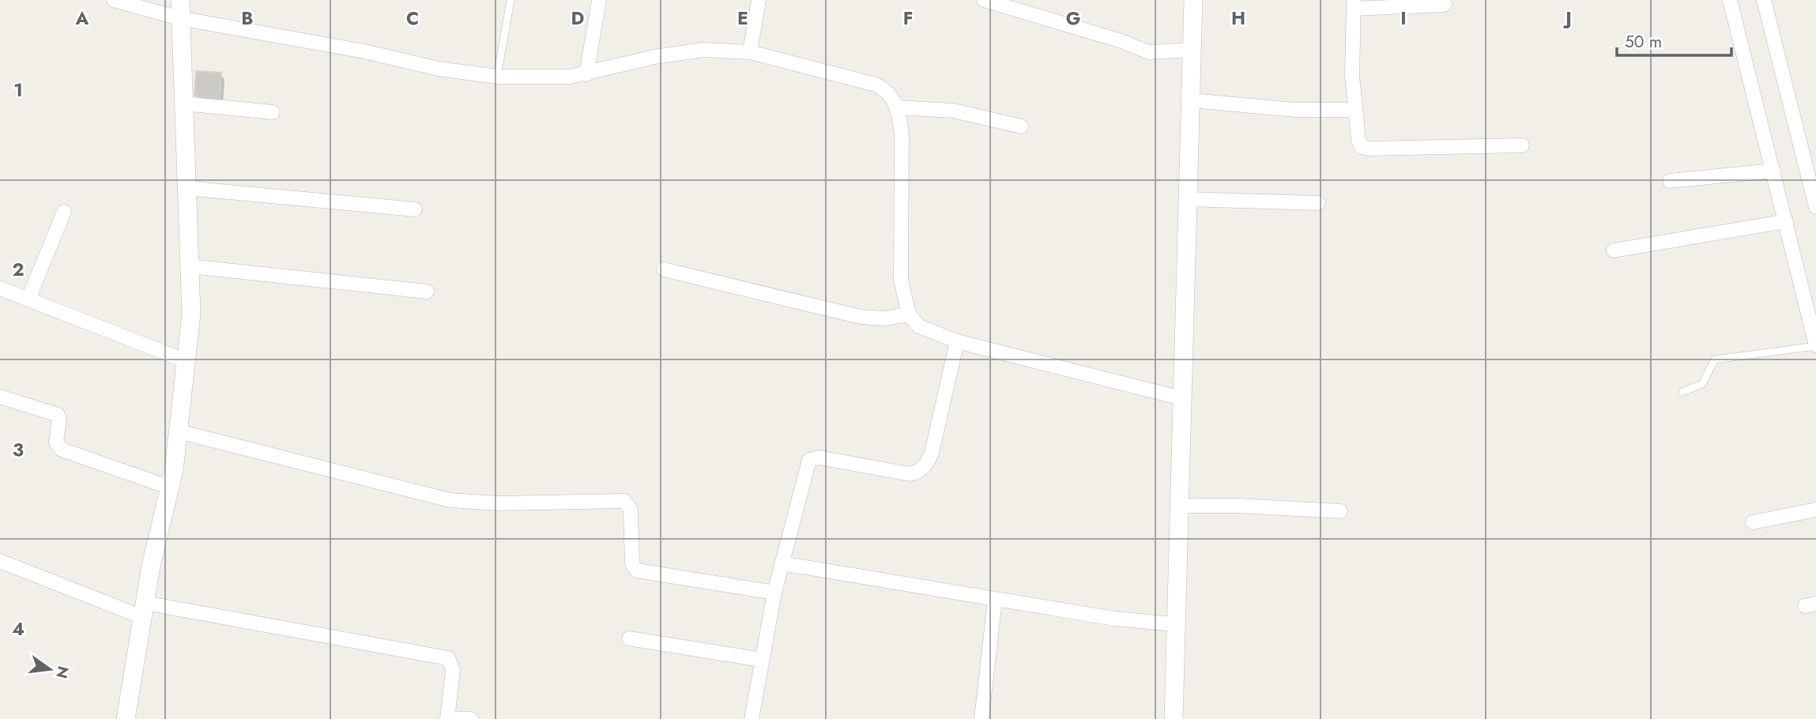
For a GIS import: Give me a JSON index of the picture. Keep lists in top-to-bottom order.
{
  "scale_bar": "50 m",
  "north": "right",
  "grid": {
    "columns": [
      "A",
      "B",
      "C",
      "D",
      "E",
      "F",
      "G",
      "H",
      "I",
      "J"
    ],
    "rows": [
      "1",
      "2",
      "3",
      "4"
    ]
  }
}
